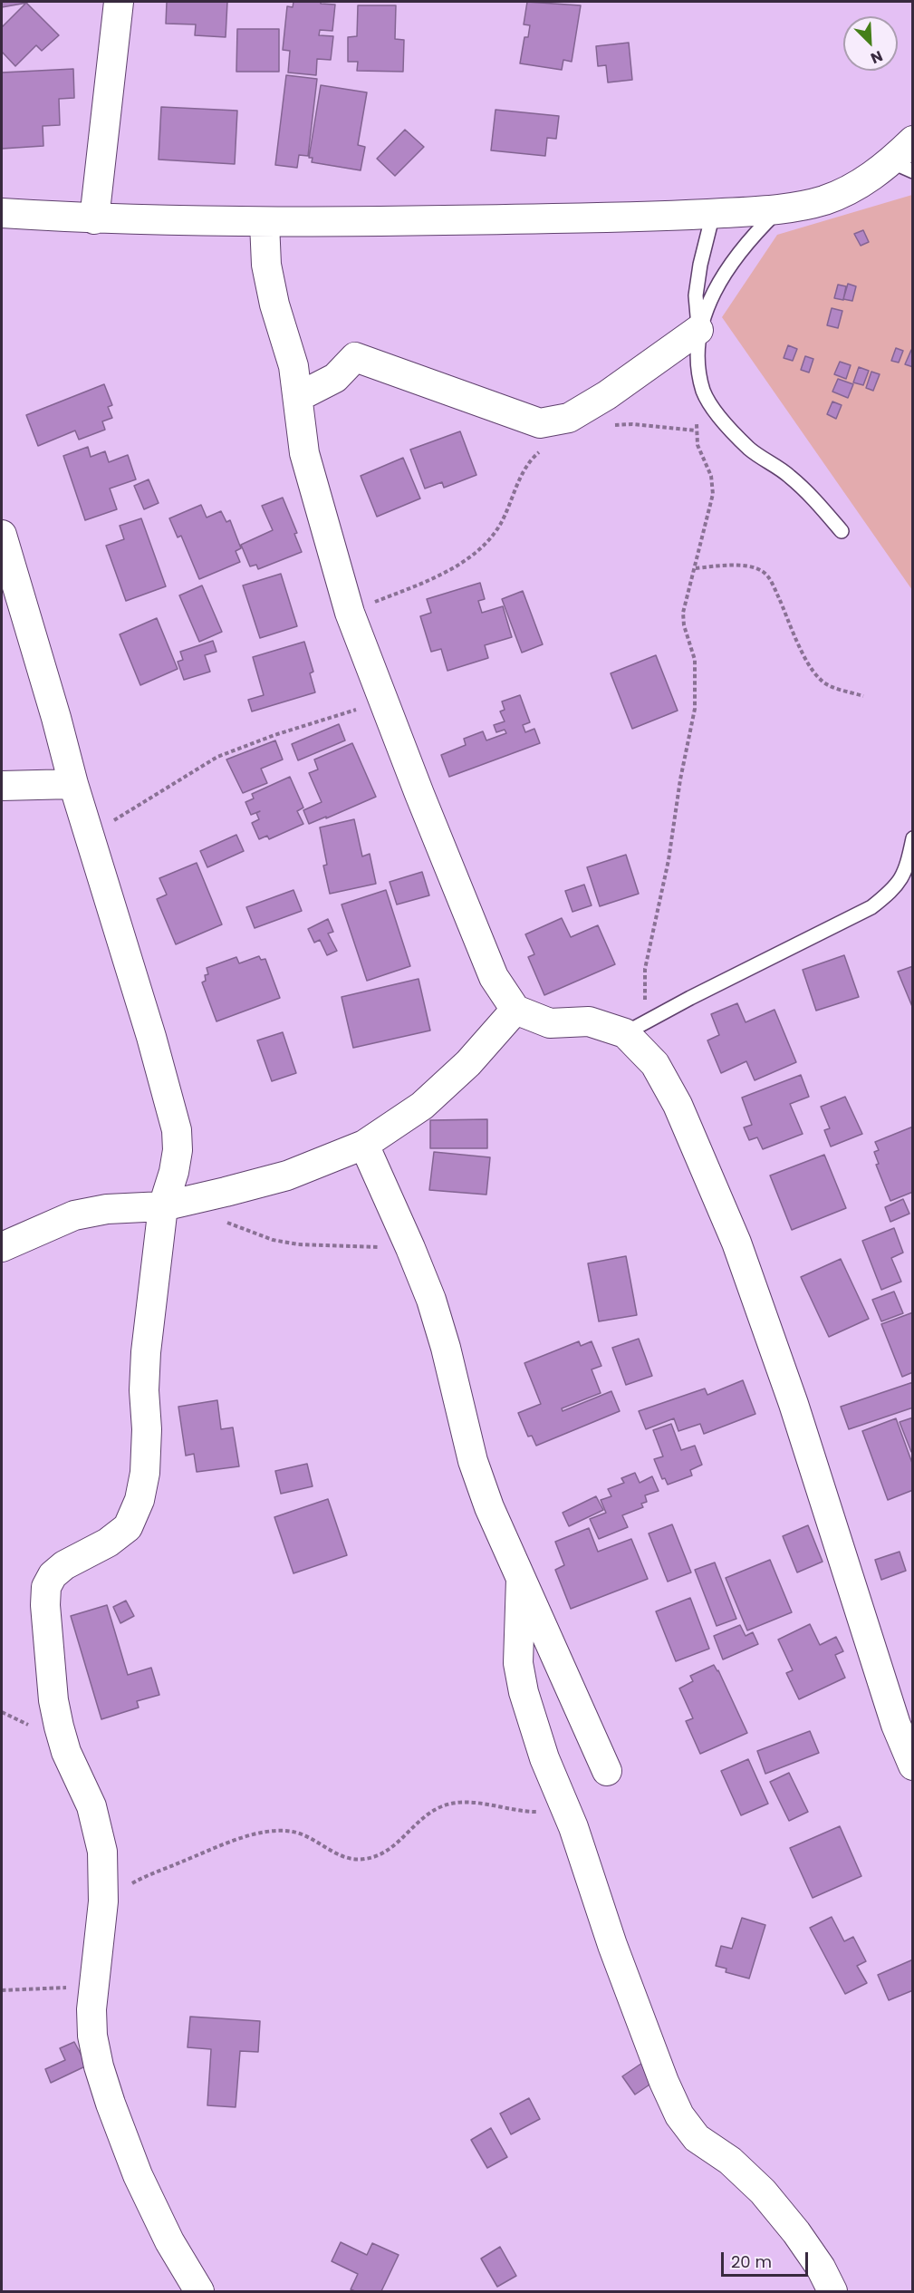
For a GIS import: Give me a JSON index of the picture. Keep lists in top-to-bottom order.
{
  "scale_bar": "20 m",
  "north": "bottom right"
}
